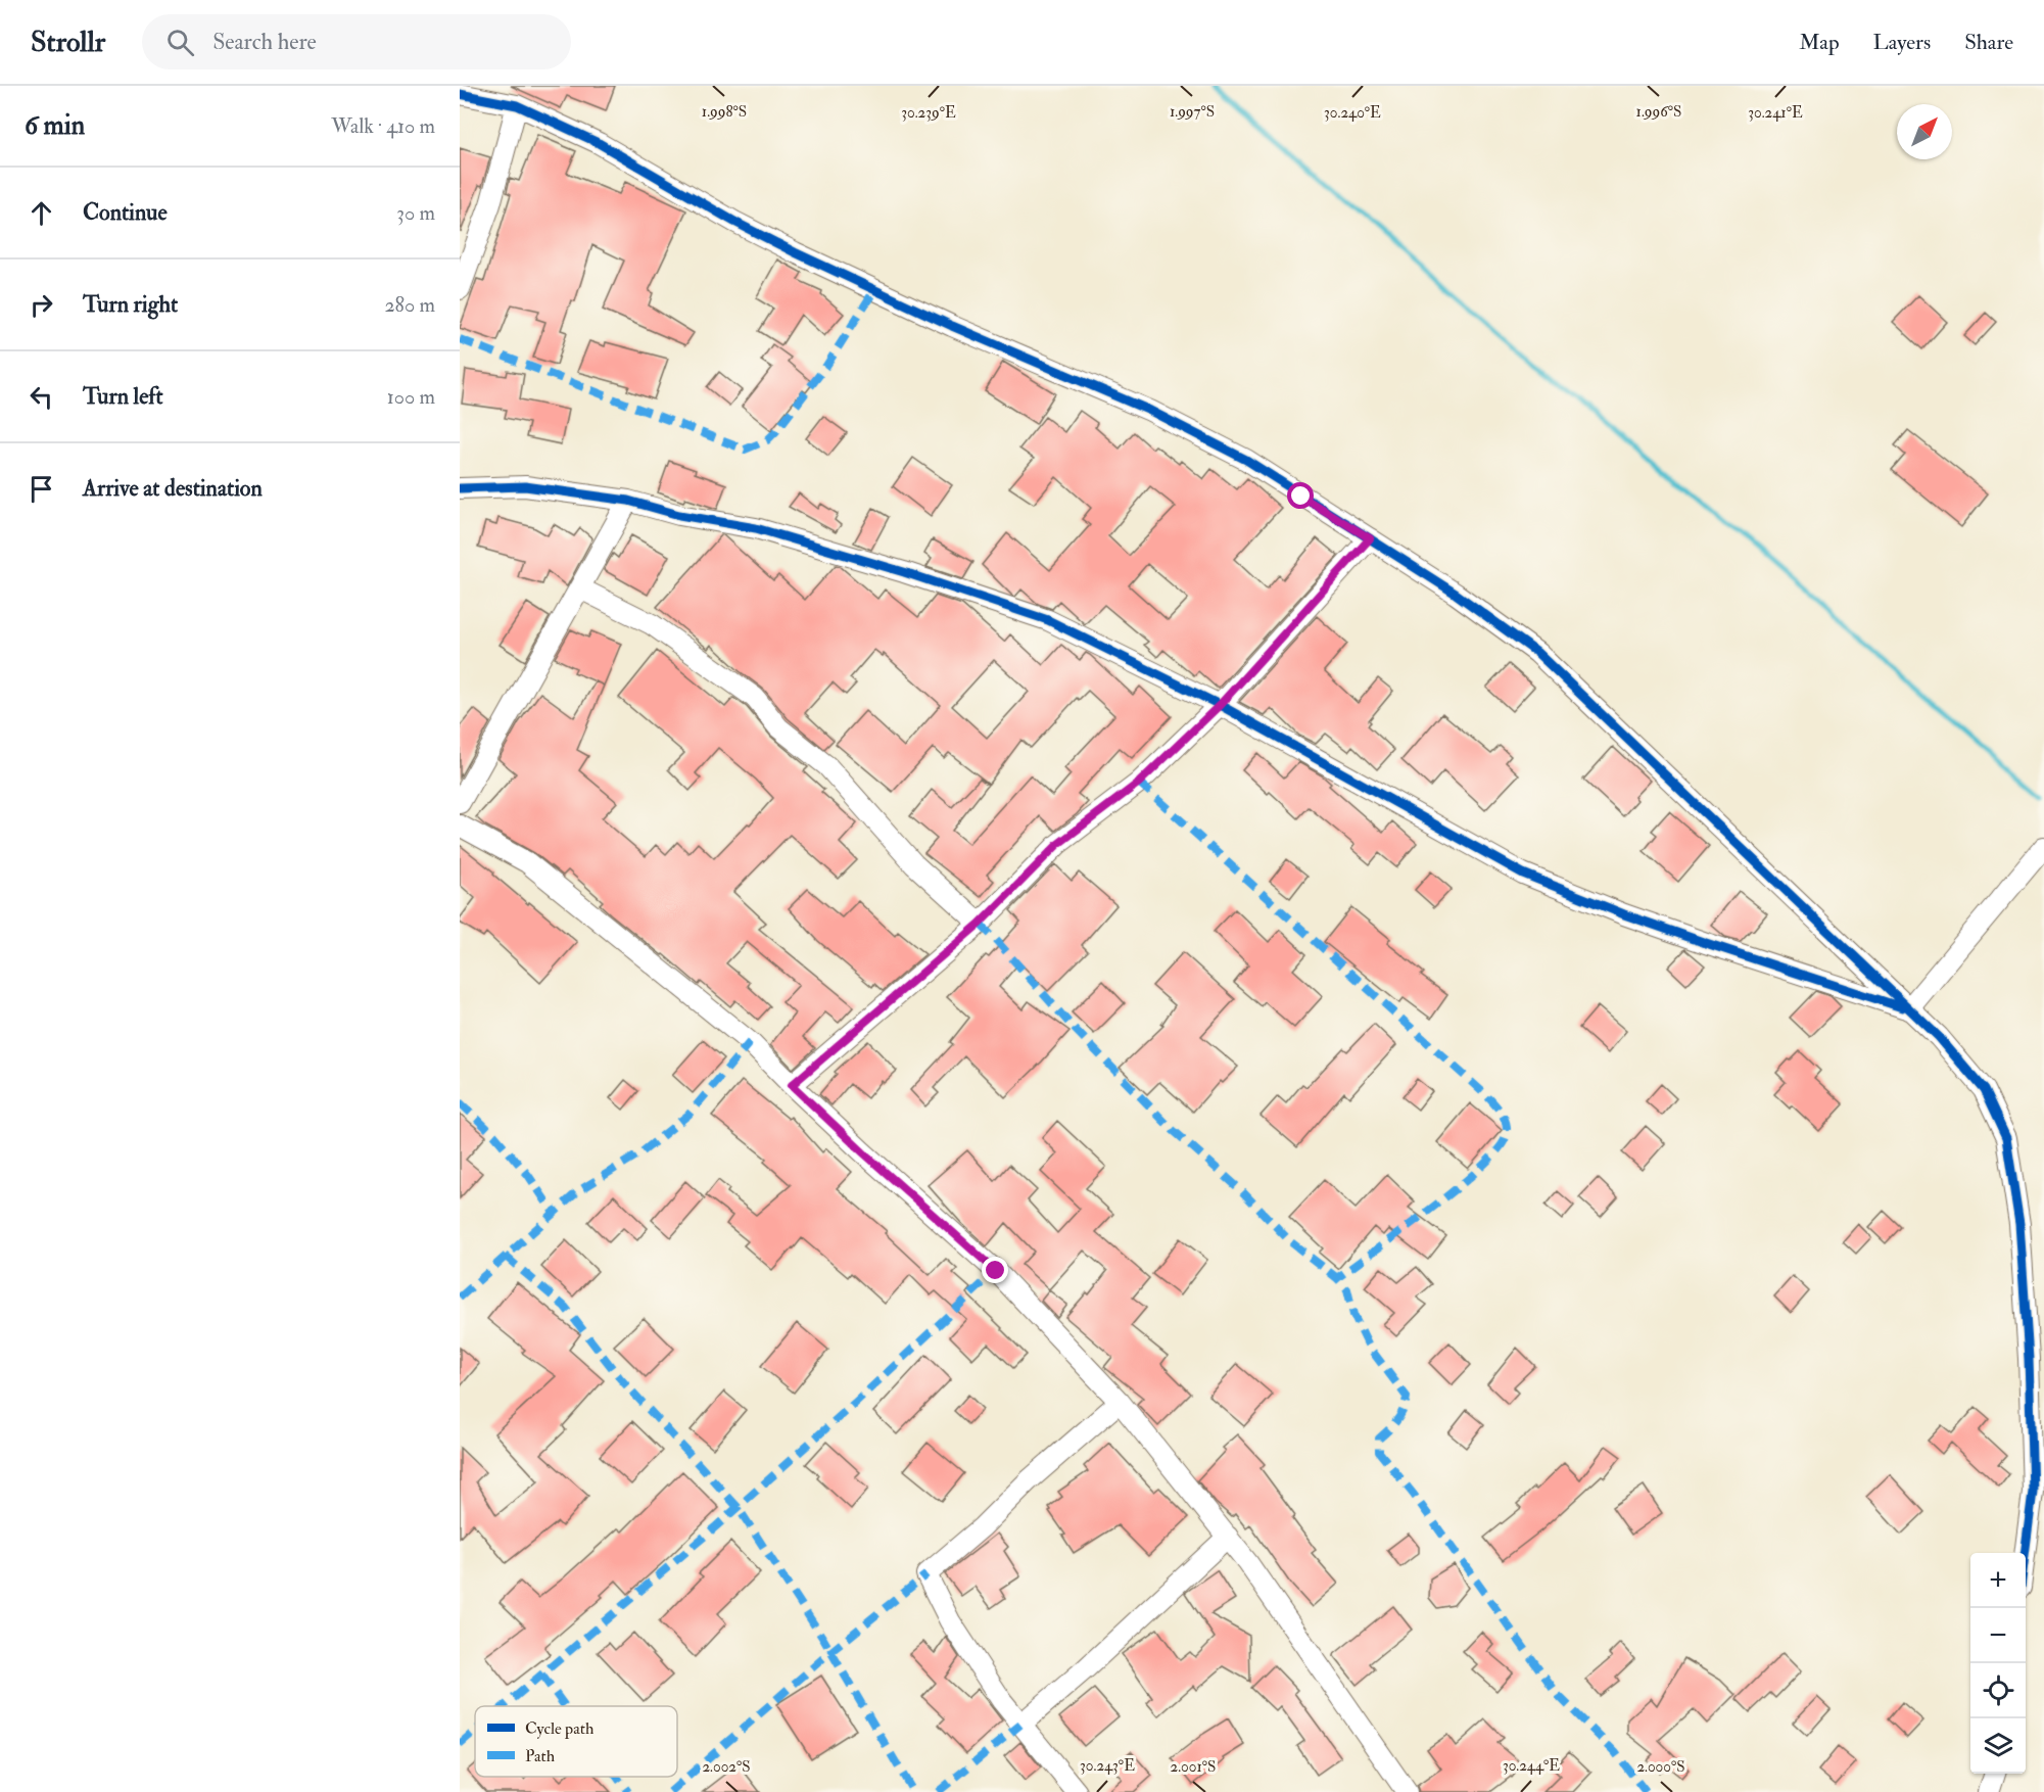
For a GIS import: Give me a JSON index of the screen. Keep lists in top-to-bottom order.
{
  "legend": ["Cycle path", "Path"],
  "north": "top right",
  "page": {
    "header": "Strollr",
    "search": "Search here",
    "nav": ["Map", "Layers", "Share"],
    "heading": ["6 min", "Walk · 410 m"],
    "list": [
      ["Continue", "30 m"],
      ["Turn right", "280 m"],
      ["Turn left", "100 m"],
      "Arrive at destination"
    ],
    "map_buttons": ["+", "−"]
  },
  "coordinates": [
    "1.998°S",
    "1.997°S",
    "1.996°S",
    "30.239°E",
    "30.240°E",
    "30.241°E",
    "30.243°E",
    "30.244°E",
    "2.002°S",
    "2.001°S",
    "2.000°S"
  ]
}
